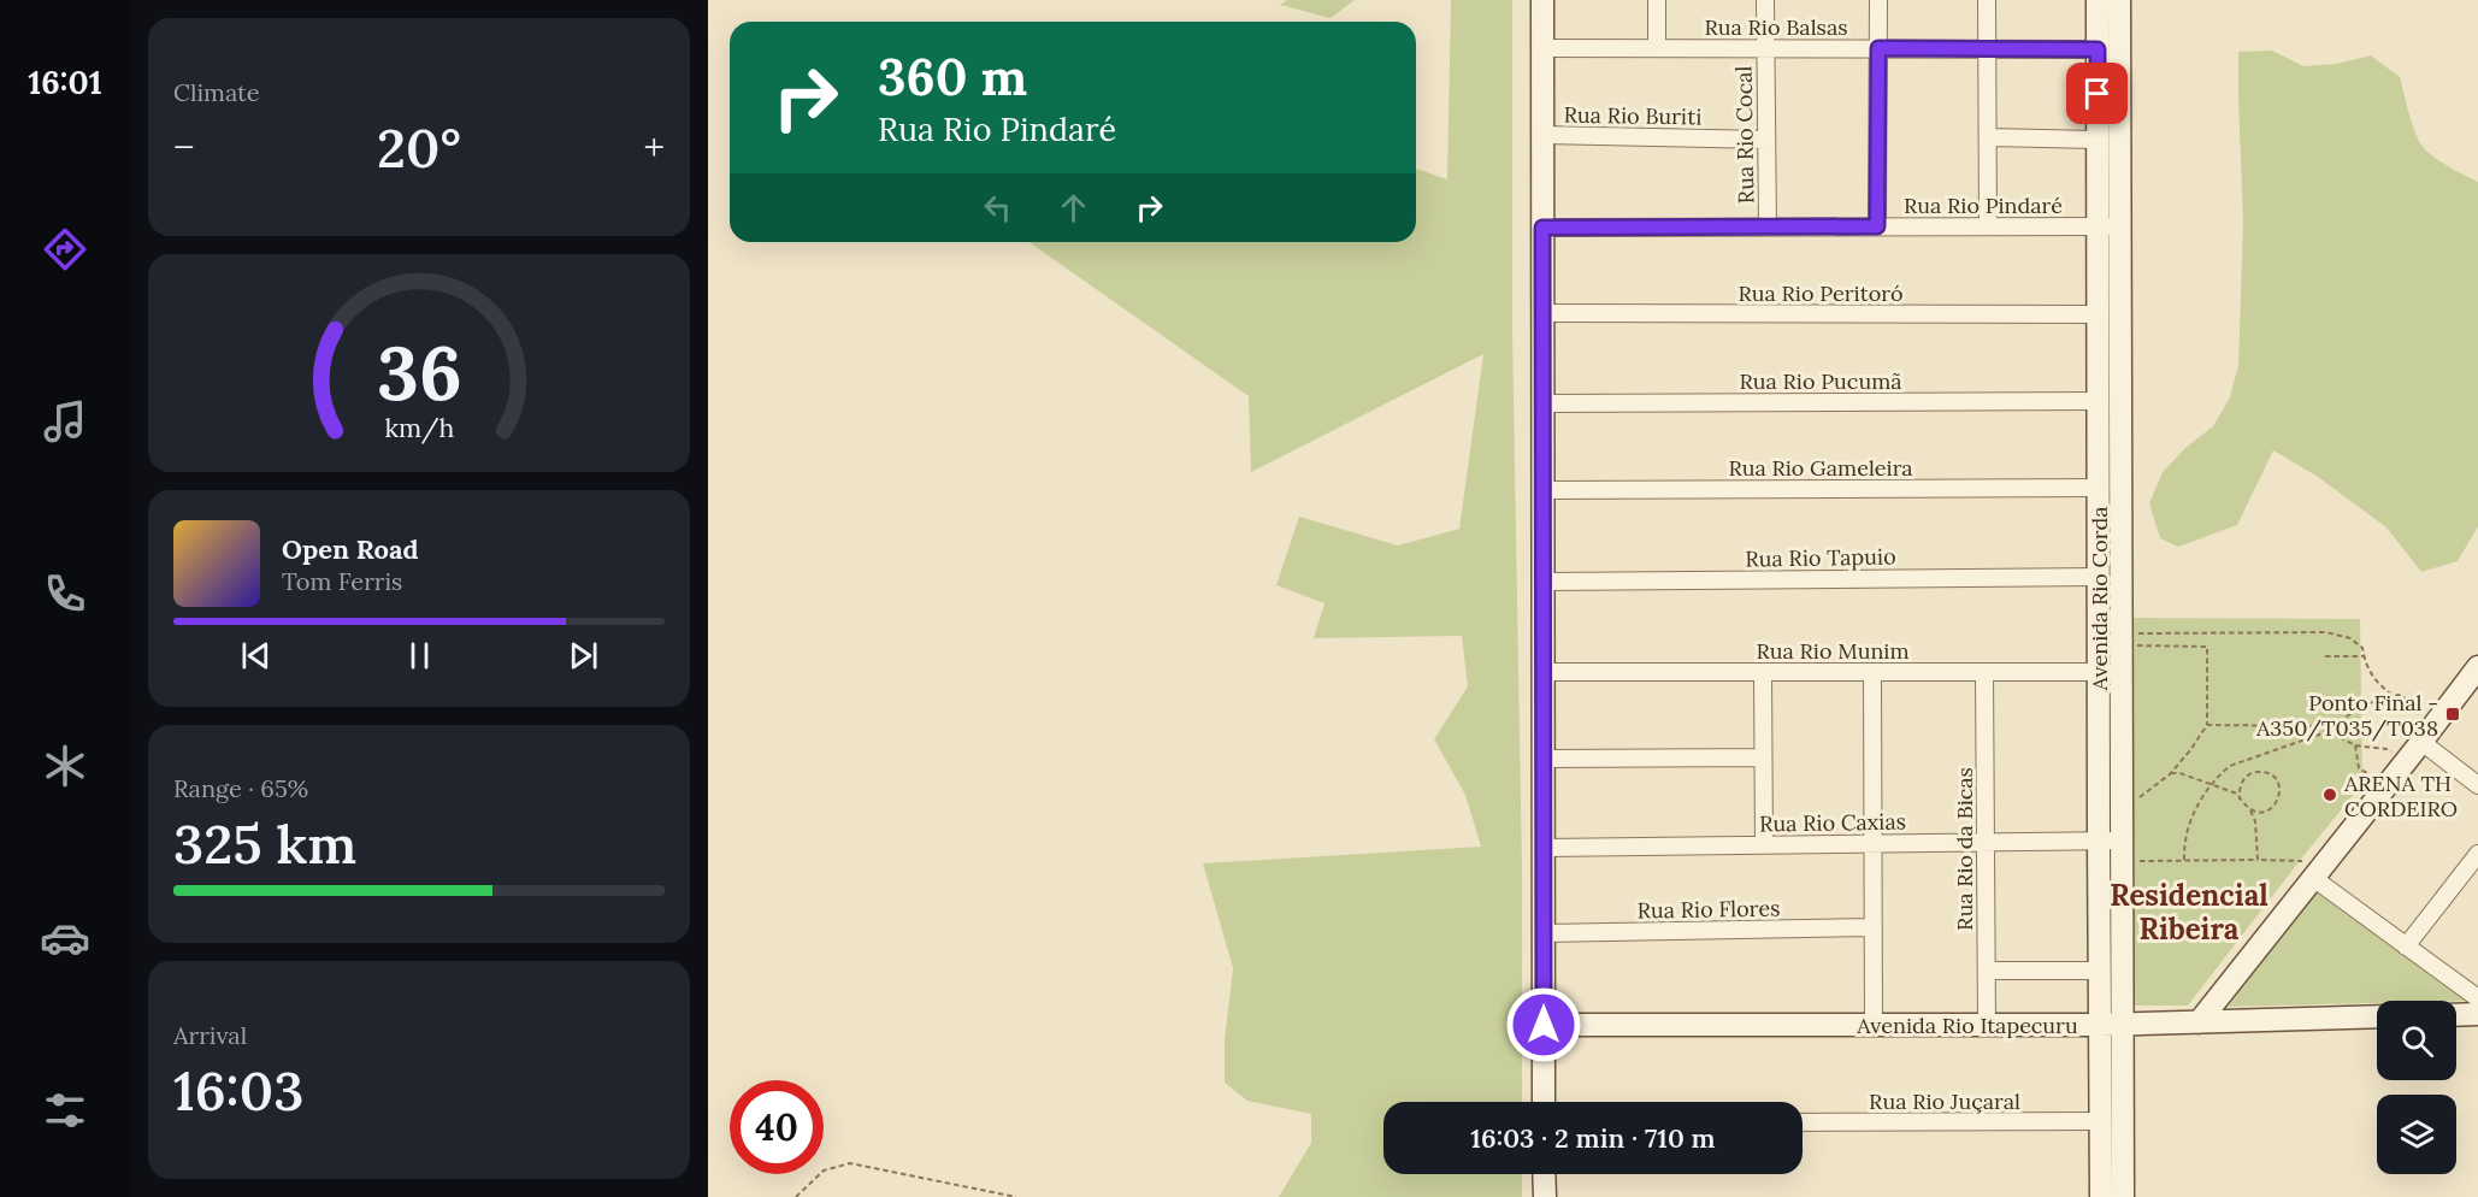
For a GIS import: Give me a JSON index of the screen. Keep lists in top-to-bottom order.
{
  "streets": {
    "street": [
      "Rua Rio Balsas",
      "Rua Rio Buriti",
      "Rua Rio Cocal",
      "Rua Rio Pindaré",
      "Rua Rio Peritoró",
      "Rua Rio Pucumã",
      "Rua Rio Gameleira",
      "Rua Rio Tapuio",
      "Avenida Rio Corda",
      "Rua Rio Munim",
      "Rua Rio Caxias",
      "Rua Rio da Bicas",
      "Rua Rio Flores",
      "Avenida Rio Itapecuru",
      "Rua Rio Juçaral"
    ]
  },
  "crossings": [
    ["Rua Rio Balsas", "Rua Rio Cocal"],
    ["Rua Rio Balsas", "Avenida Rio Corda"],
    ["Rua Rio Buriti", "Rua Rio Cocal"],
    ["Rua Rio Cocal", "Rua Rio Pindaré"],
    ["Rua Rio Pindaré", "Avenida Rio Corda"],
    ["Rua Rio Peritoró", "Avenida Rio Corda"],
    ["Rua Rio Pucumã", "Avenida Rio Corda"],
    ["Rua Rio Gameleira", "Avenida Rio Corda"],
    ["Rua Rio Tapuio", "Avenida Rio Corda"],
    ["Avenida Rio Corda", "Rua Rio Munim"],
    ["Avenida Rio Corda", "Rua Rio Caxias"],
    ["Avenida Rio Corda", "Avenida Rio Itapecuru"],
    ["Avenida Rio Corda", "Rua Rio Juçaral"],
    ["Rua Rio Munim", "Rua Rio da Bicas"],
    ["Rua Rio Caxias", "Rua Rio da Bicas"],
    ["Rua Rio da Bicas", "Avenida Rio Itapecuru"]
  ],
  "districts": ["Residencial Ribeira"],
  "places": {
    "transit": ["Ponto Final - A350/T035/T038"],
    "other": ["ARENA TH CORDEIRO"]
  },
  "page": {
    "tabs": "16:01",
    "tile": [
      "Climate",
      ["Range · 65%", "325 km"],
      ["Arrival", "16:03"]
    ],
    "turn": ["360 m", "Rua Rio Pindaré"],
    "heat": ["−", "20°", "+"],
    "song": ["Open Road", "Tom Ferris"],
    "limit": "40",
    "trip": "16:03 · 2 min · 710 m",
    "gauge": ["36", "km/h"]
  }
}
